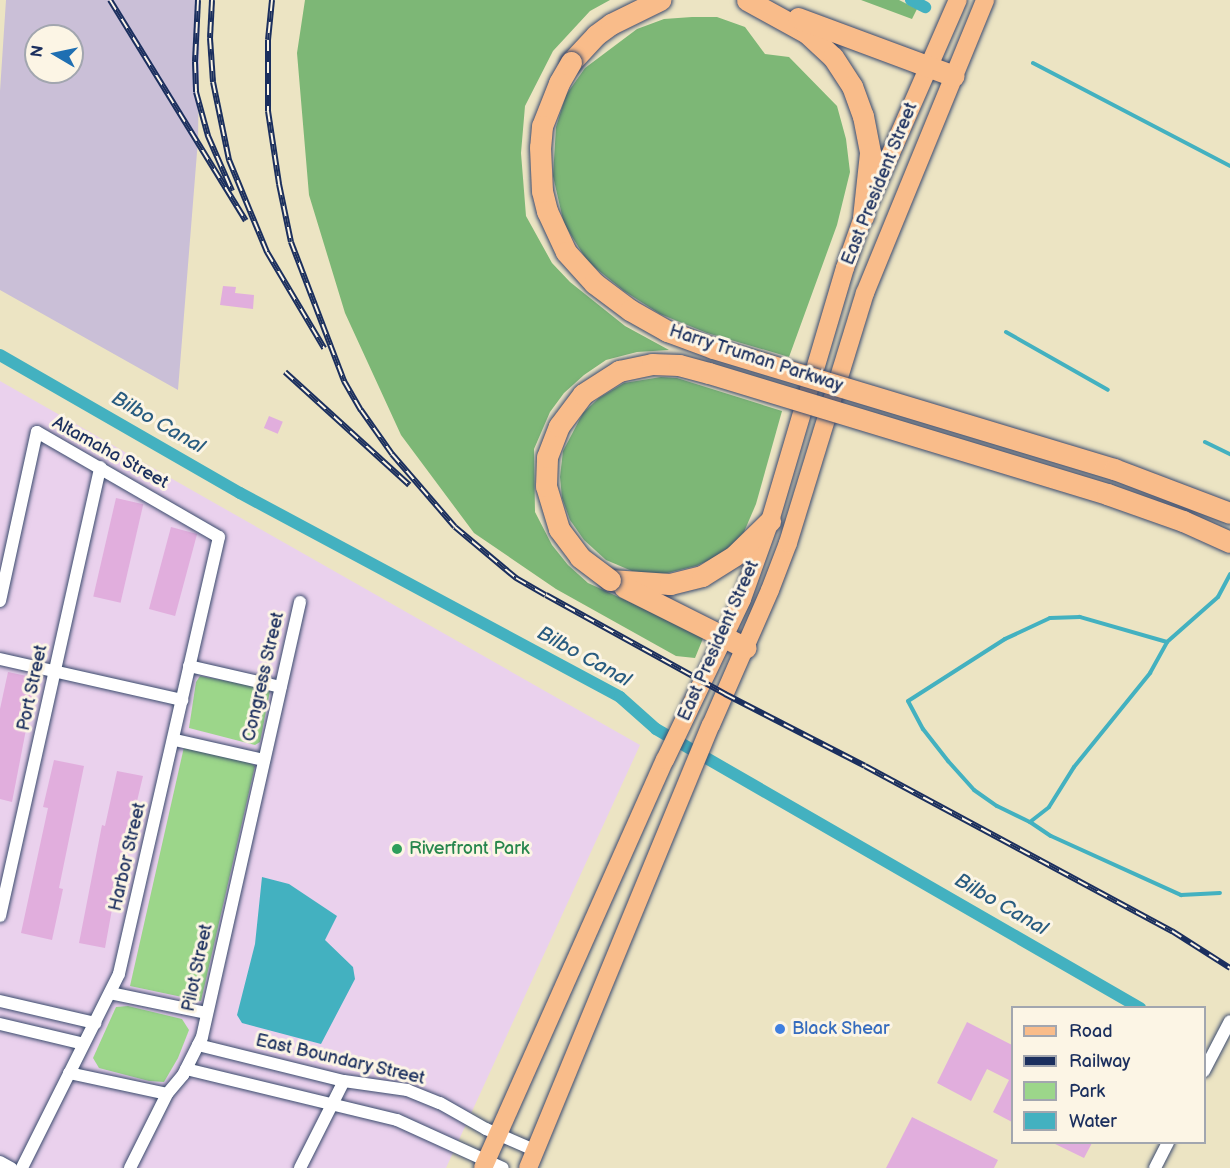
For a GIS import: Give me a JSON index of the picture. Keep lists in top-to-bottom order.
{
  "streets": {
    "highway": ["Harry Truman Parkway"],
    "main road": ["East President Street"],
    "street": [
      "Altamaha Street",
      "Congress Street",
      "Port Street",
      "Harbor Street",
      "Pilot Street",
      "East Boundary Street"
    ]
  },
  "crossings": [
    ["East President Street", "Harry Truman Parkway"],
    ["East President Street", "East Boundary Street"],
    ["Altamaha Street", "Port Street"],
    ["Altamaha Street", "Harbor Street"],
    ["Congress Street", "Pilot Street"],
    ["Pilot Street", "East Boundary Street"]
  ],
  "water": ["Bilbo Canal"],
  "places": ["Riverfront Park", "Black Shear"],
  "legend": [
    "Road",
    "Railway",
    "Park",
    "Water"
  ],
  "north": "left"
}
